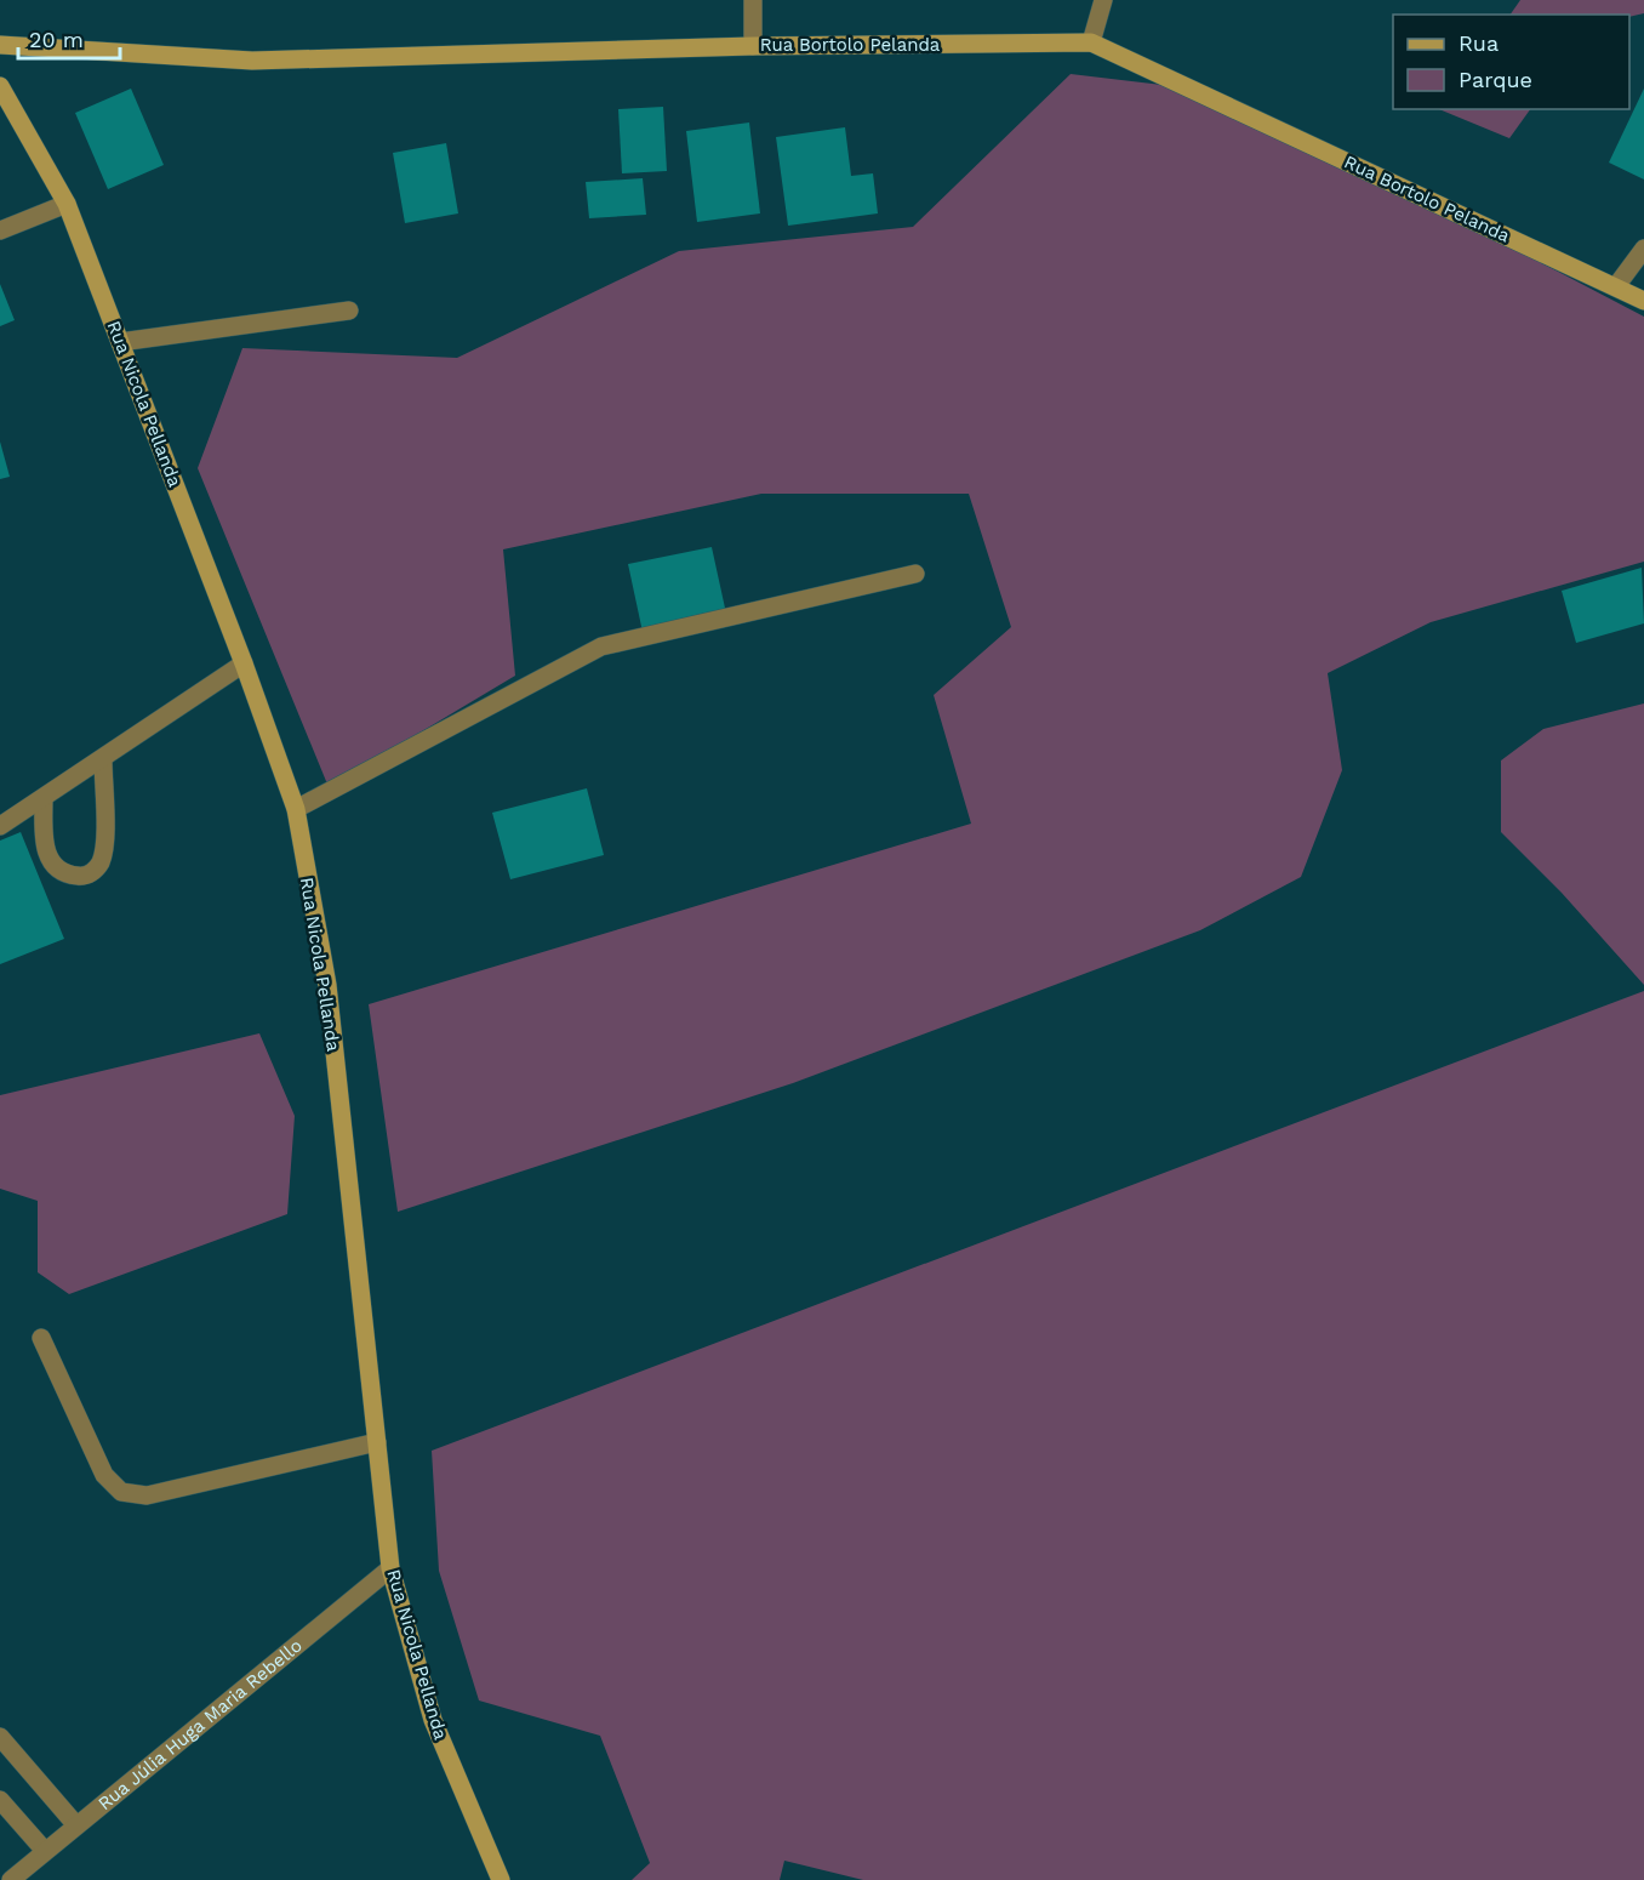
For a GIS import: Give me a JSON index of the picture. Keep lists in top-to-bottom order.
{
  "streets": {
    "main road": ["Rua Bortolo Pelanda", "Rua Nicola Pellanda"],
    "street": ["Rua Júlia Huga Maria Rebello"]
  },
  "crossings": [
    ["Rua Nicola Pellanda", "Rua Júlia Huga Maria Rebello"]
  ],
  "legend": ["Rua", "Parque"],
  "scale_bar": "20 m"
}
